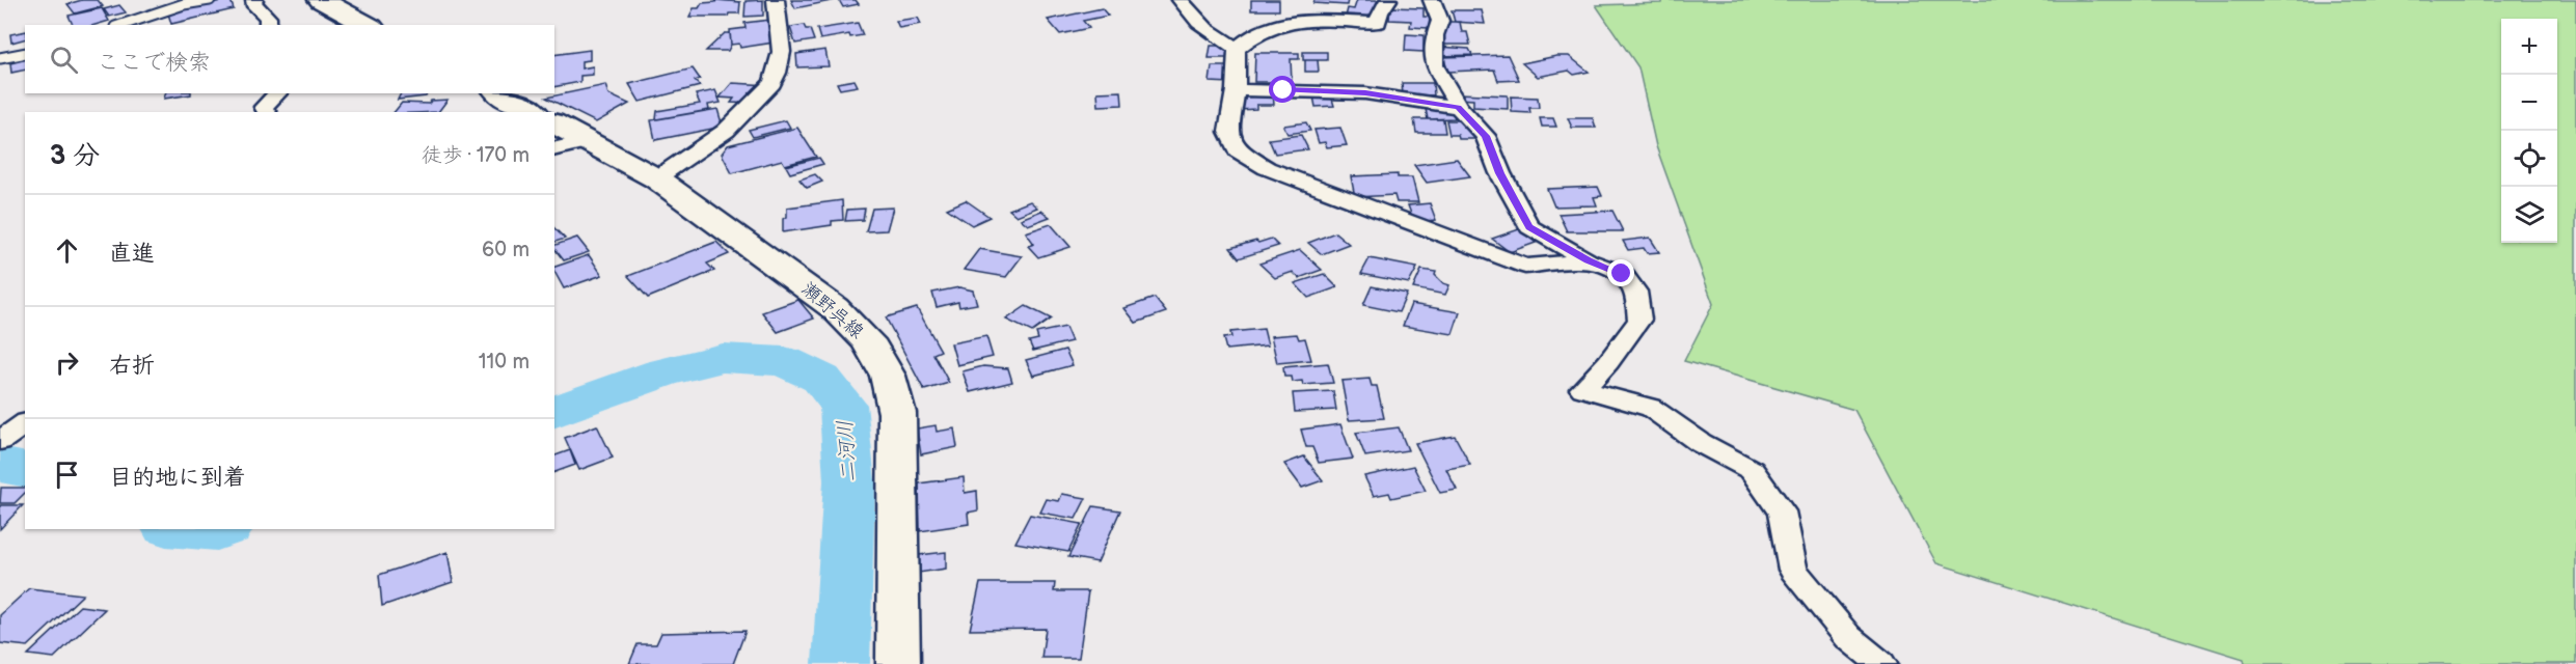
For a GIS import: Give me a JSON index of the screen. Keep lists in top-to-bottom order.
{
  "streets": {
    "main road": ["瀬野呉線"]
  },
  "water": ["二河川"],
  "page": {
    "map_buttons": ["+", "−"],
    "search": "ここで検索",
    "heading": ["3 分", "徒歩 · 170 m"],
    "list": [
      ["直進", "60 m"],
      ["右折", "110 m"],
      "目的地に到着"
    ]
  }
}
